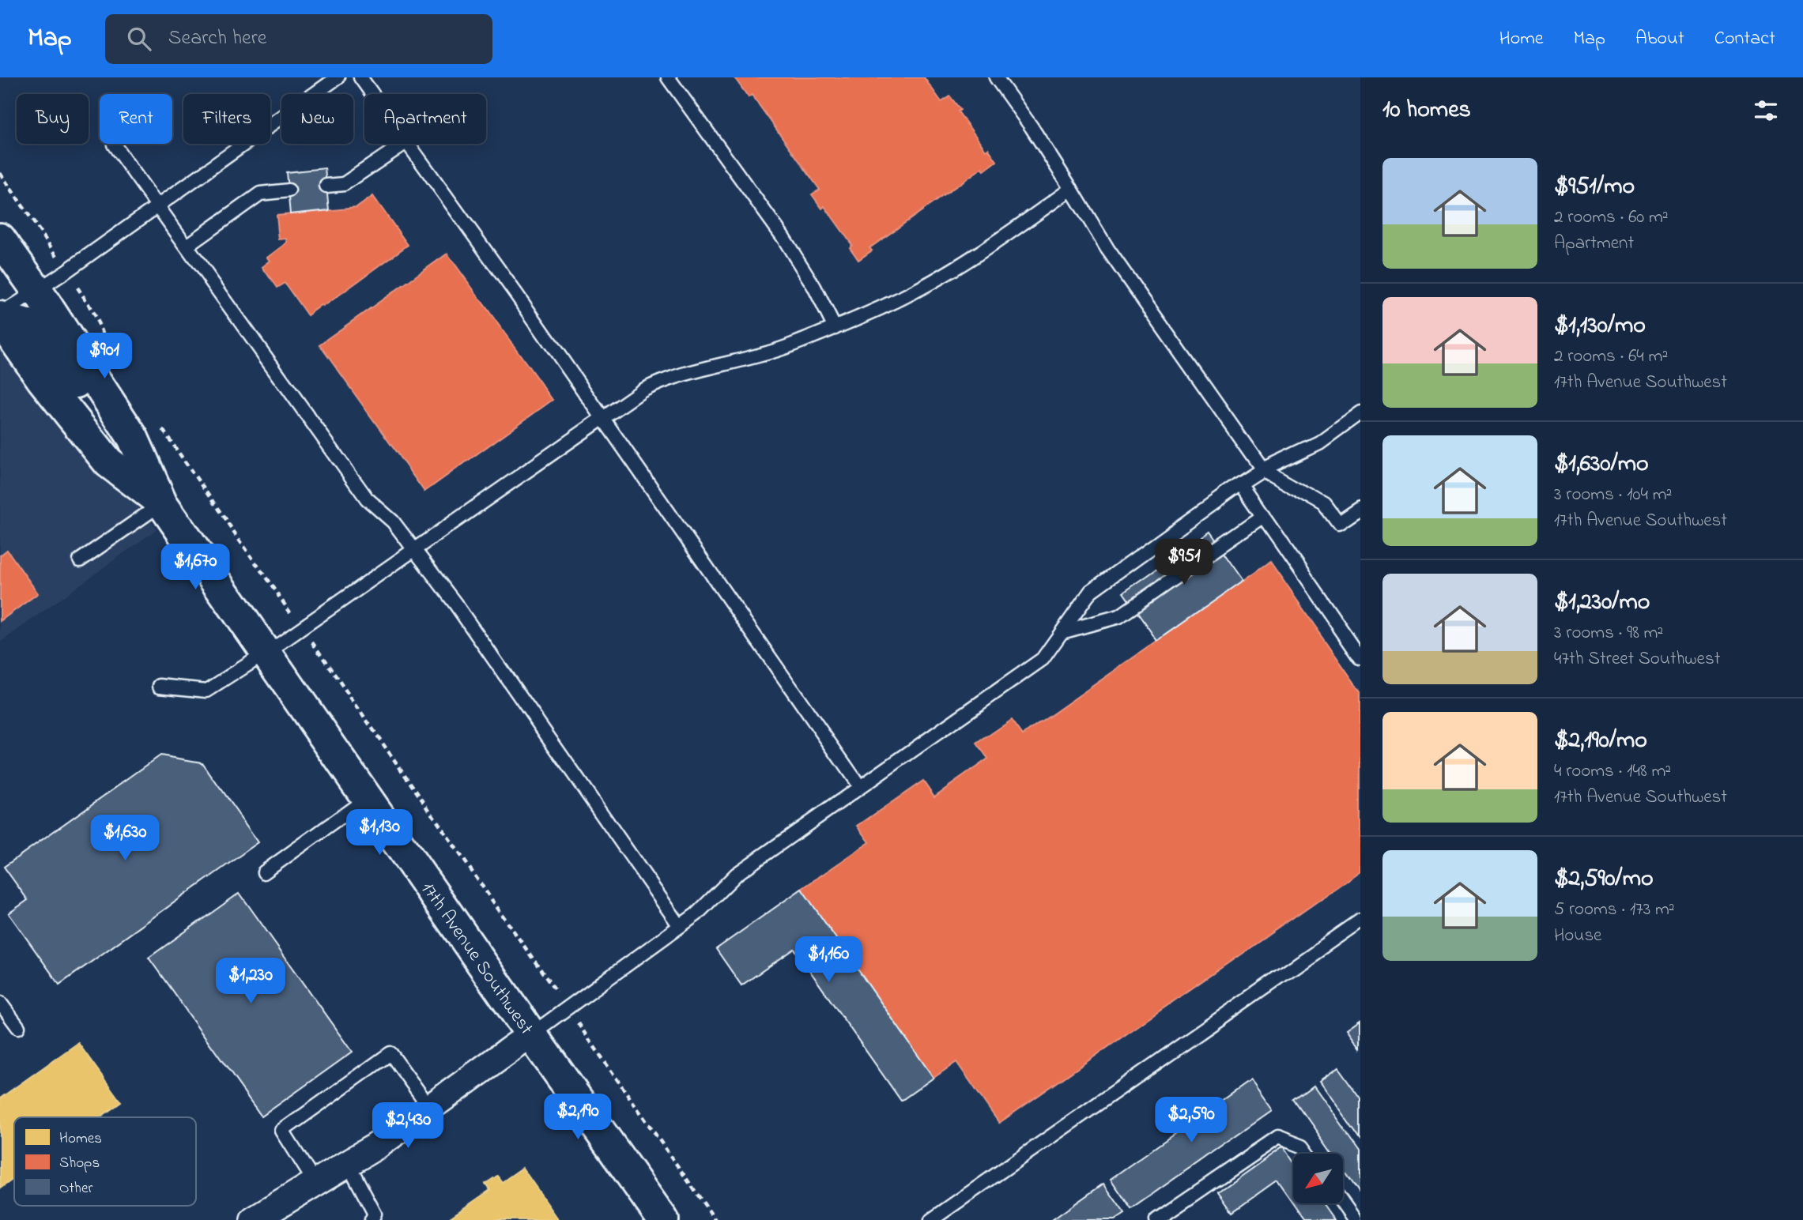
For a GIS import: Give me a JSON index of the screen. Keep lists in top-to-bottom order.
{
  "streets": {
    "street": ["17th Avenue Southwest"]
  },
  "legend": ["Homes", "Shops", "Other"],
  "north": "bottom left",
  "page": {
    "header": "Map",
    "search": "Search here",
    "nav": [
      "Home",
      "Map",
      "About",
      "Contact"
    ],
    "heading": "10 homes",
    "chip": [
      "Buy",
      "Rent",
      "Filters",
      "New",
      "Apartment"
    ],
    "list": [
      {
        "name": "$951/mo",
        "note": "2 rooms · 60 m² · Apartment"
      },
      {
        "name": "$1,130/mo",
        "note": "2 rooms · 64 m² · 17th Avenue Southwest"
      },
      {
        "name": "$1,630/mo",
        "note": "3 rooms · 104 m² · 17th Avenue Southwest"
      },
      {
        "name": "$1,230/mo",
        "note": "3 rooms · 98 m² · 47th Street Southwest"
      },
      {
        "name": "$2,190/mo",
        "note": "4 rooms · 148 m² · 17th Avenue Southwest"
      },
      {
        "name": "$2,590/mo",
        "note": "5 rooms · 173 m² · House"
      }
    ],
    "price": [
      "$901",
      "$951",
      "$1,670",
      "$1,130",
      "$1,630",
      "$1,160",
      "$1,230",
      "$2,190",
      "$2,590",
      "$2,430"
    ]
  }
}
